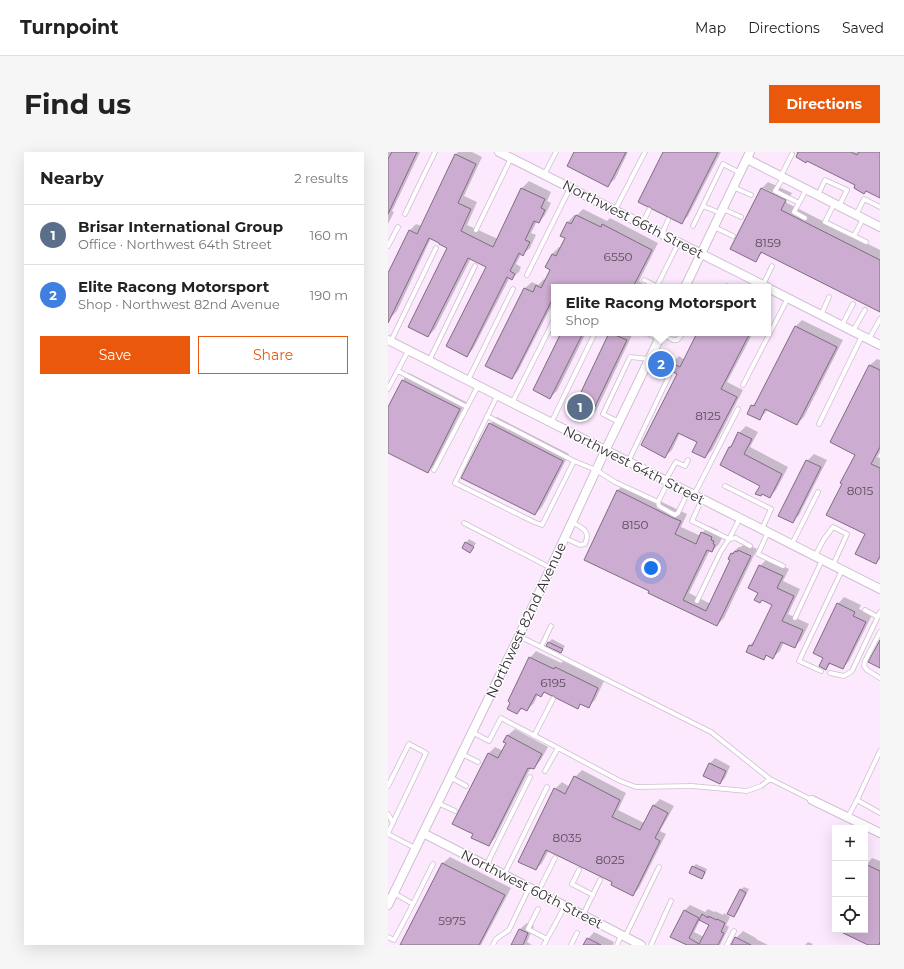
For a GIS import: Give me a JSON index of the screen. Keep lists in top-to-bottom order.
{
  "streets": {
    "street": [
      "Northwest 66th Street",
      "Northwest 64th Street",
      "Northwest 82nd Avenue",
      "Northwest 60th Street"
    ]
  },
  "crossings": [
    ["Northwest 64th Street", "Northwest 82nd Avenue"],
    ["Northwest 82nd Avenue", "Northwest 60th Street"]
  ],
  "house_numbers": [
    "8159",
    "6550",
    "8125",
    "8015",
    "8150",
    "6195",
    "8035",
    "8025",
    "5975"
  ],
  "page": {
    "header": "Turnpoint",
    "nav": ["Map", "Directions", "Saved"],
    "buttons": [
      "Directions",
      ["Save", "Share"]
    ],
    "title": "Find us",
    "heading": ["Nearby", "2 results"],
    "list": [
      {
        "mark": "1",
        "name": "Brisar International Group",
        "note": "Office · Northwest 64th Street",
        "value": "160 m"
      },
      {
        "mark": "2",
        "name": "Elite Racong Motorsport",
        "note": "Shop · Northwest 82nd Avenue",
        "value": "190 m"
      }
    ],
    "popup": ["Elite Racong Motorsport", "Shop"],
    "pins": ["2", "1"],
    "map_buttons": ["+", "−"]
  }
}
